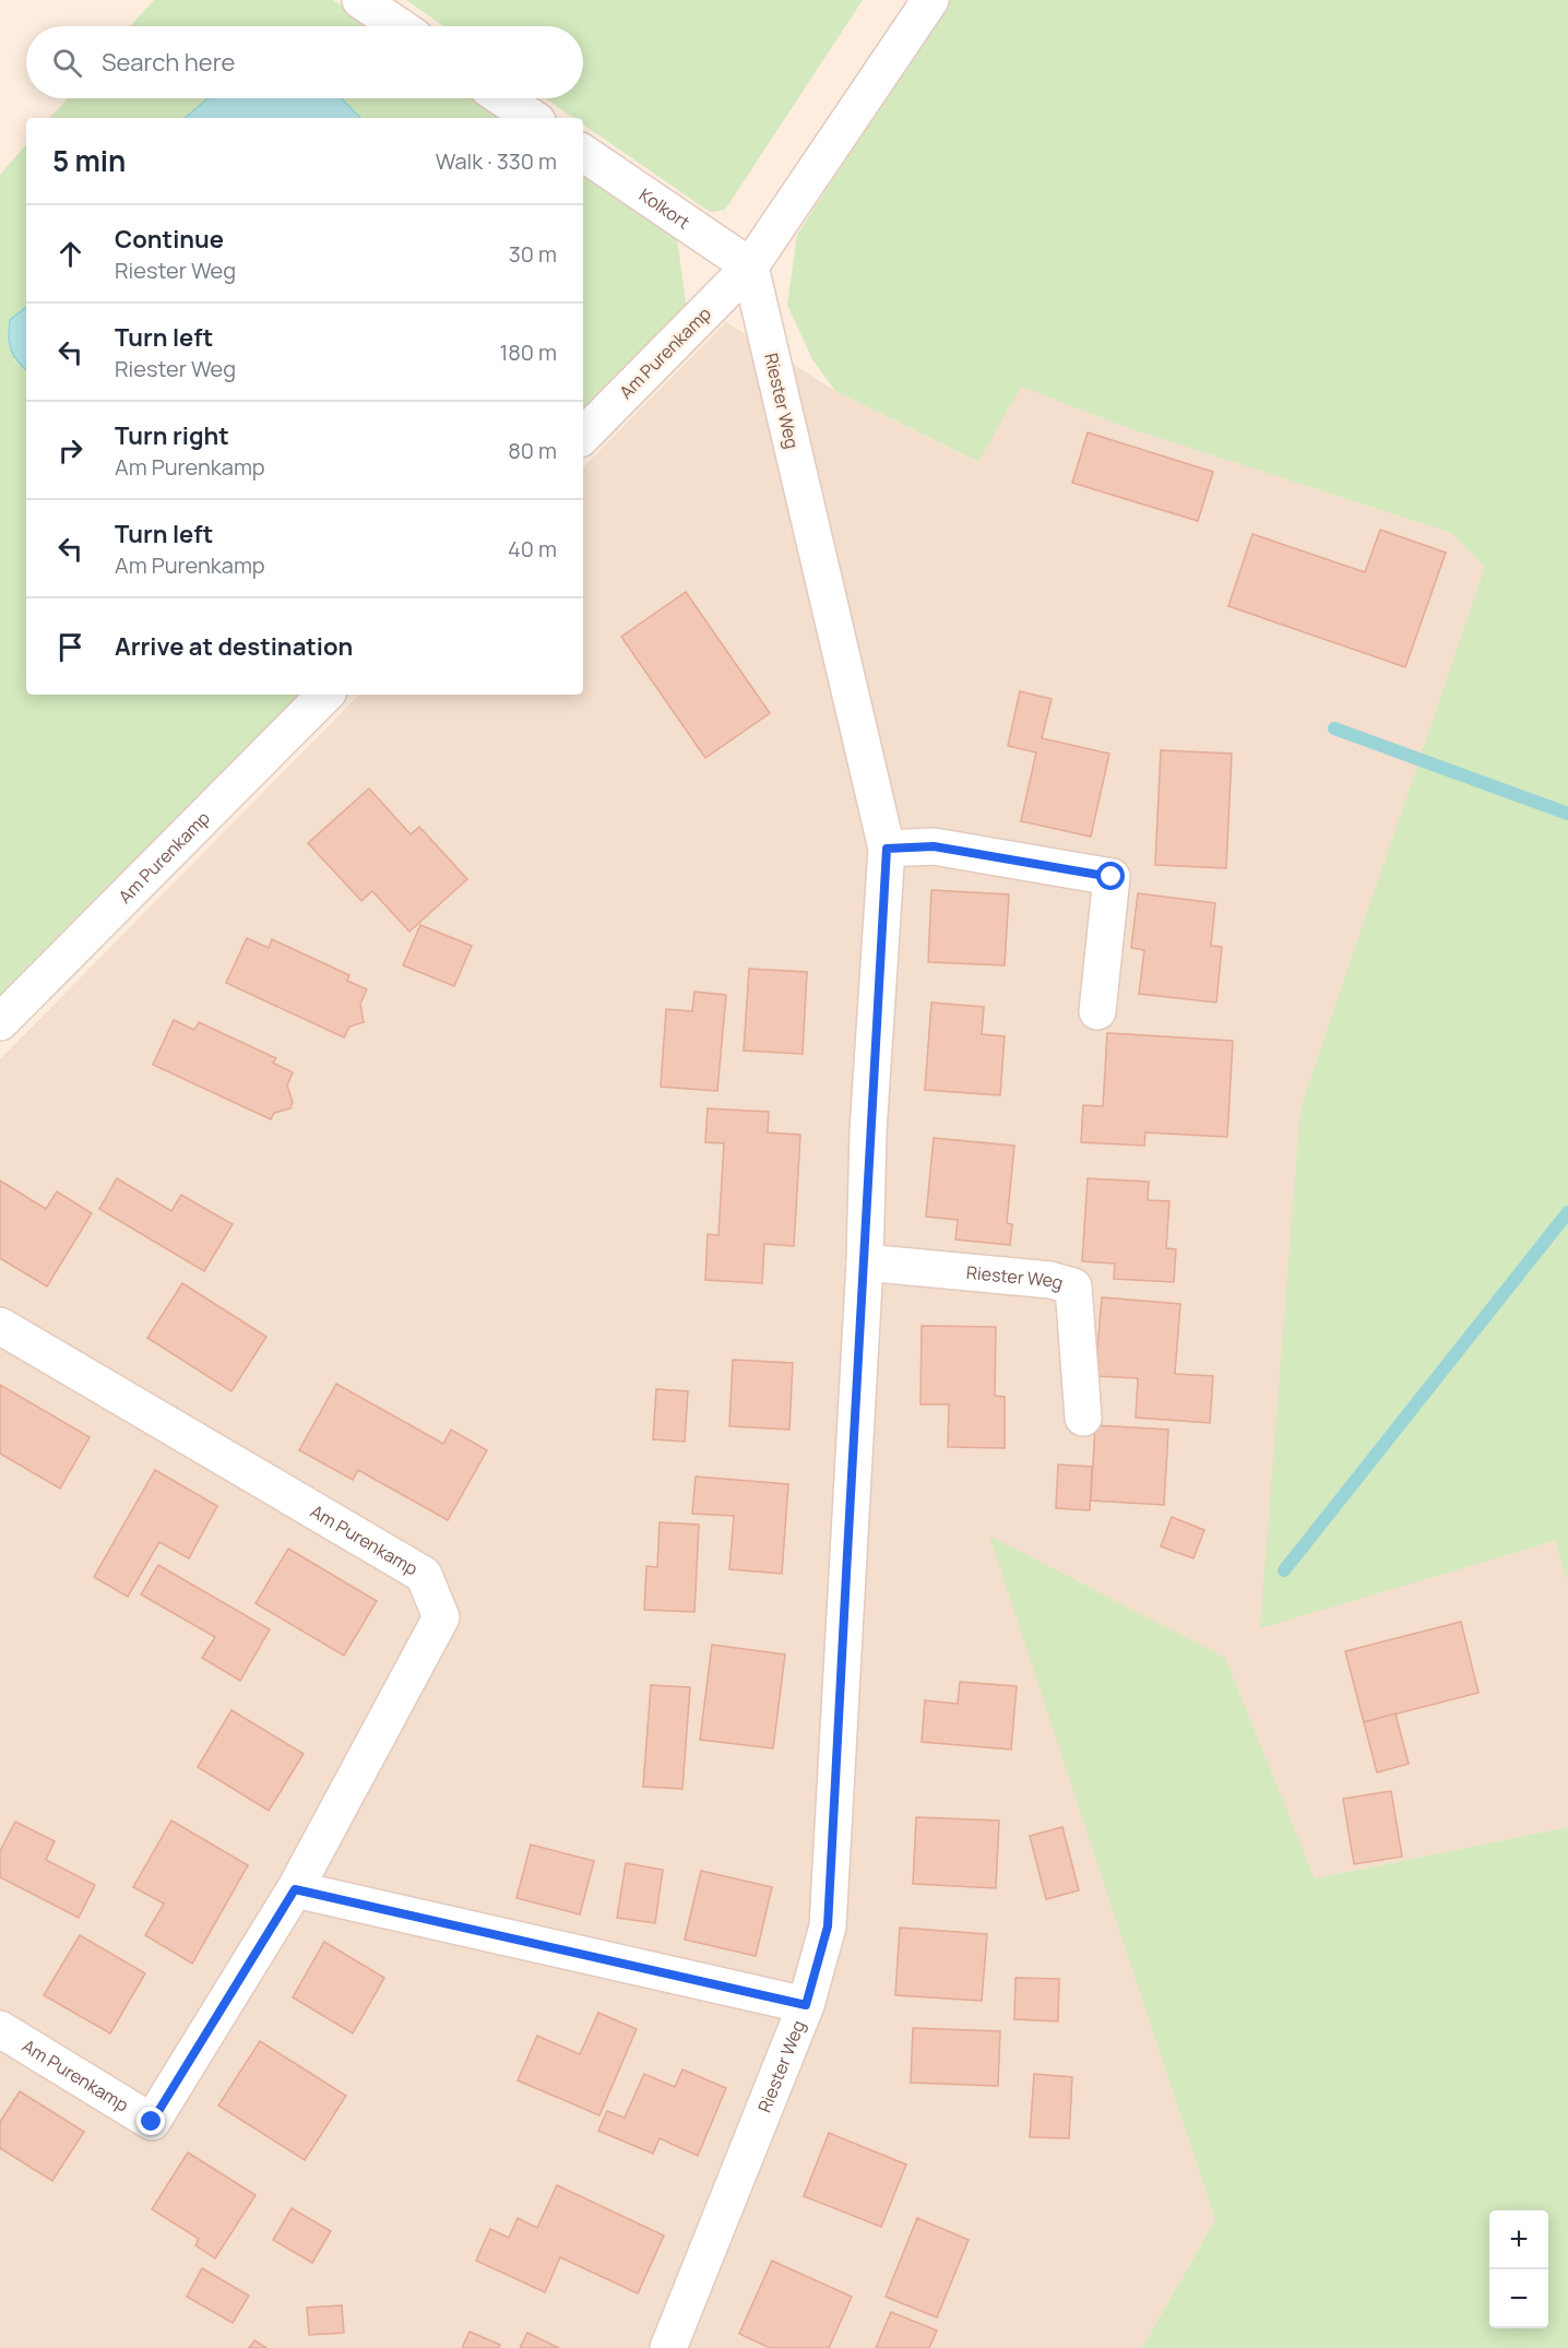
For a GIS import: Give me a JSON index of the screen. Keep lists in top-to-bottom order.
{
  "streets": {
    "street": ["Kolkort", "Am Purenkamp", "Riester Weg"]
  },
  "crossings": [
    ["Kolkort", "Am Purenkamp"],
    ["Kolkort", "Riester Weg"],
    ["Am Purenkamp", "Riester Weg"]
  ],
  "page": {
    "search": "Search here",
    "heading": ["5 min", "Walk · 330 m"],
    "list": [
      ["Continue", "Riester Weg", "30 m"],
      ["Turn left", "Riester Weg", "180 m"],
      ["Turn right", "Am Purenkamp", "80 m"],
      ["Turn left", "Am Purenkamp", "40 m"],
      "Arrive at destination"
    ],
    "map_buttons": ["+", "−"]
  }
}
